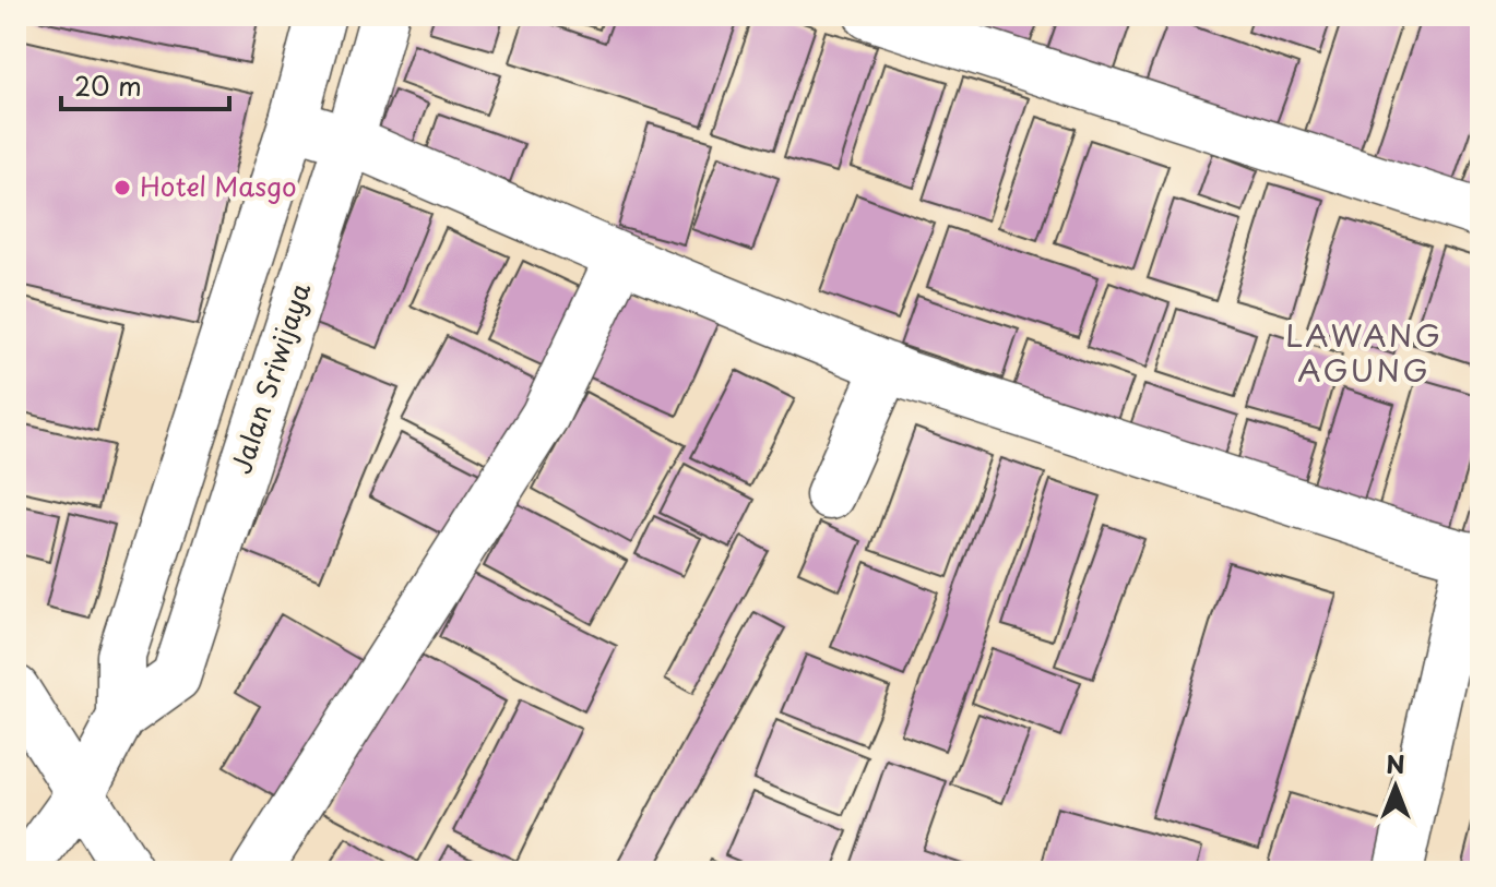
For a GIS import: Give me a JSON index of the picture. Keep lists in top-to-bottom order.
{
  "streets": {
    "street": ["Jalan Sriwijaya"]
  },
  "districts": ["LAWANG AGUNG"],
  "places": ["Hotel Masgo"],
  "scale_bar": "20 m",
  "north": "top"
}
